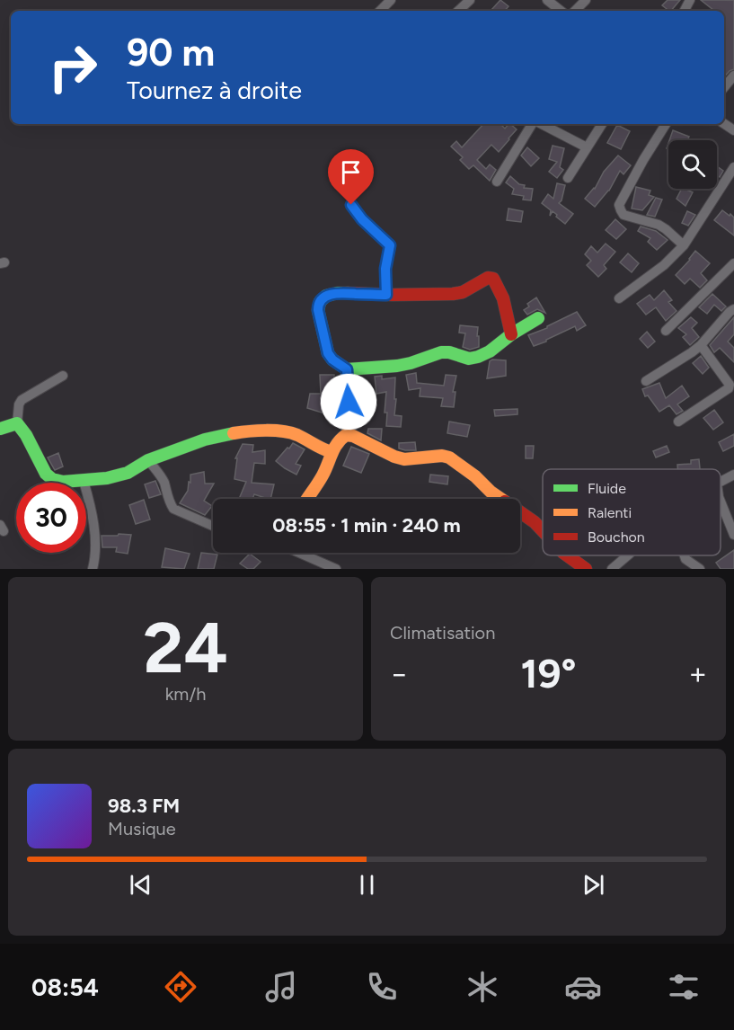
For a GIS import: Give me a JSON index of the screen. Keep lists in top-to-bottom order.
{
  "legend": ["Fluide", "Ralenti", "Bouchon"],
  "page": {
    "turn": ["90 m", "Tournez à droite"],
    "limit": "30",
    "trip": "08:55 · 1 min · 240 m",
    "tile": [
      ["24", "km/h"],
      "Climatisation"
    ],
    "heat": ["−", "19°", "+"],
    "song": ["98.3 FM", "Musique"],
    "tabs": "08:54"
  }
}
